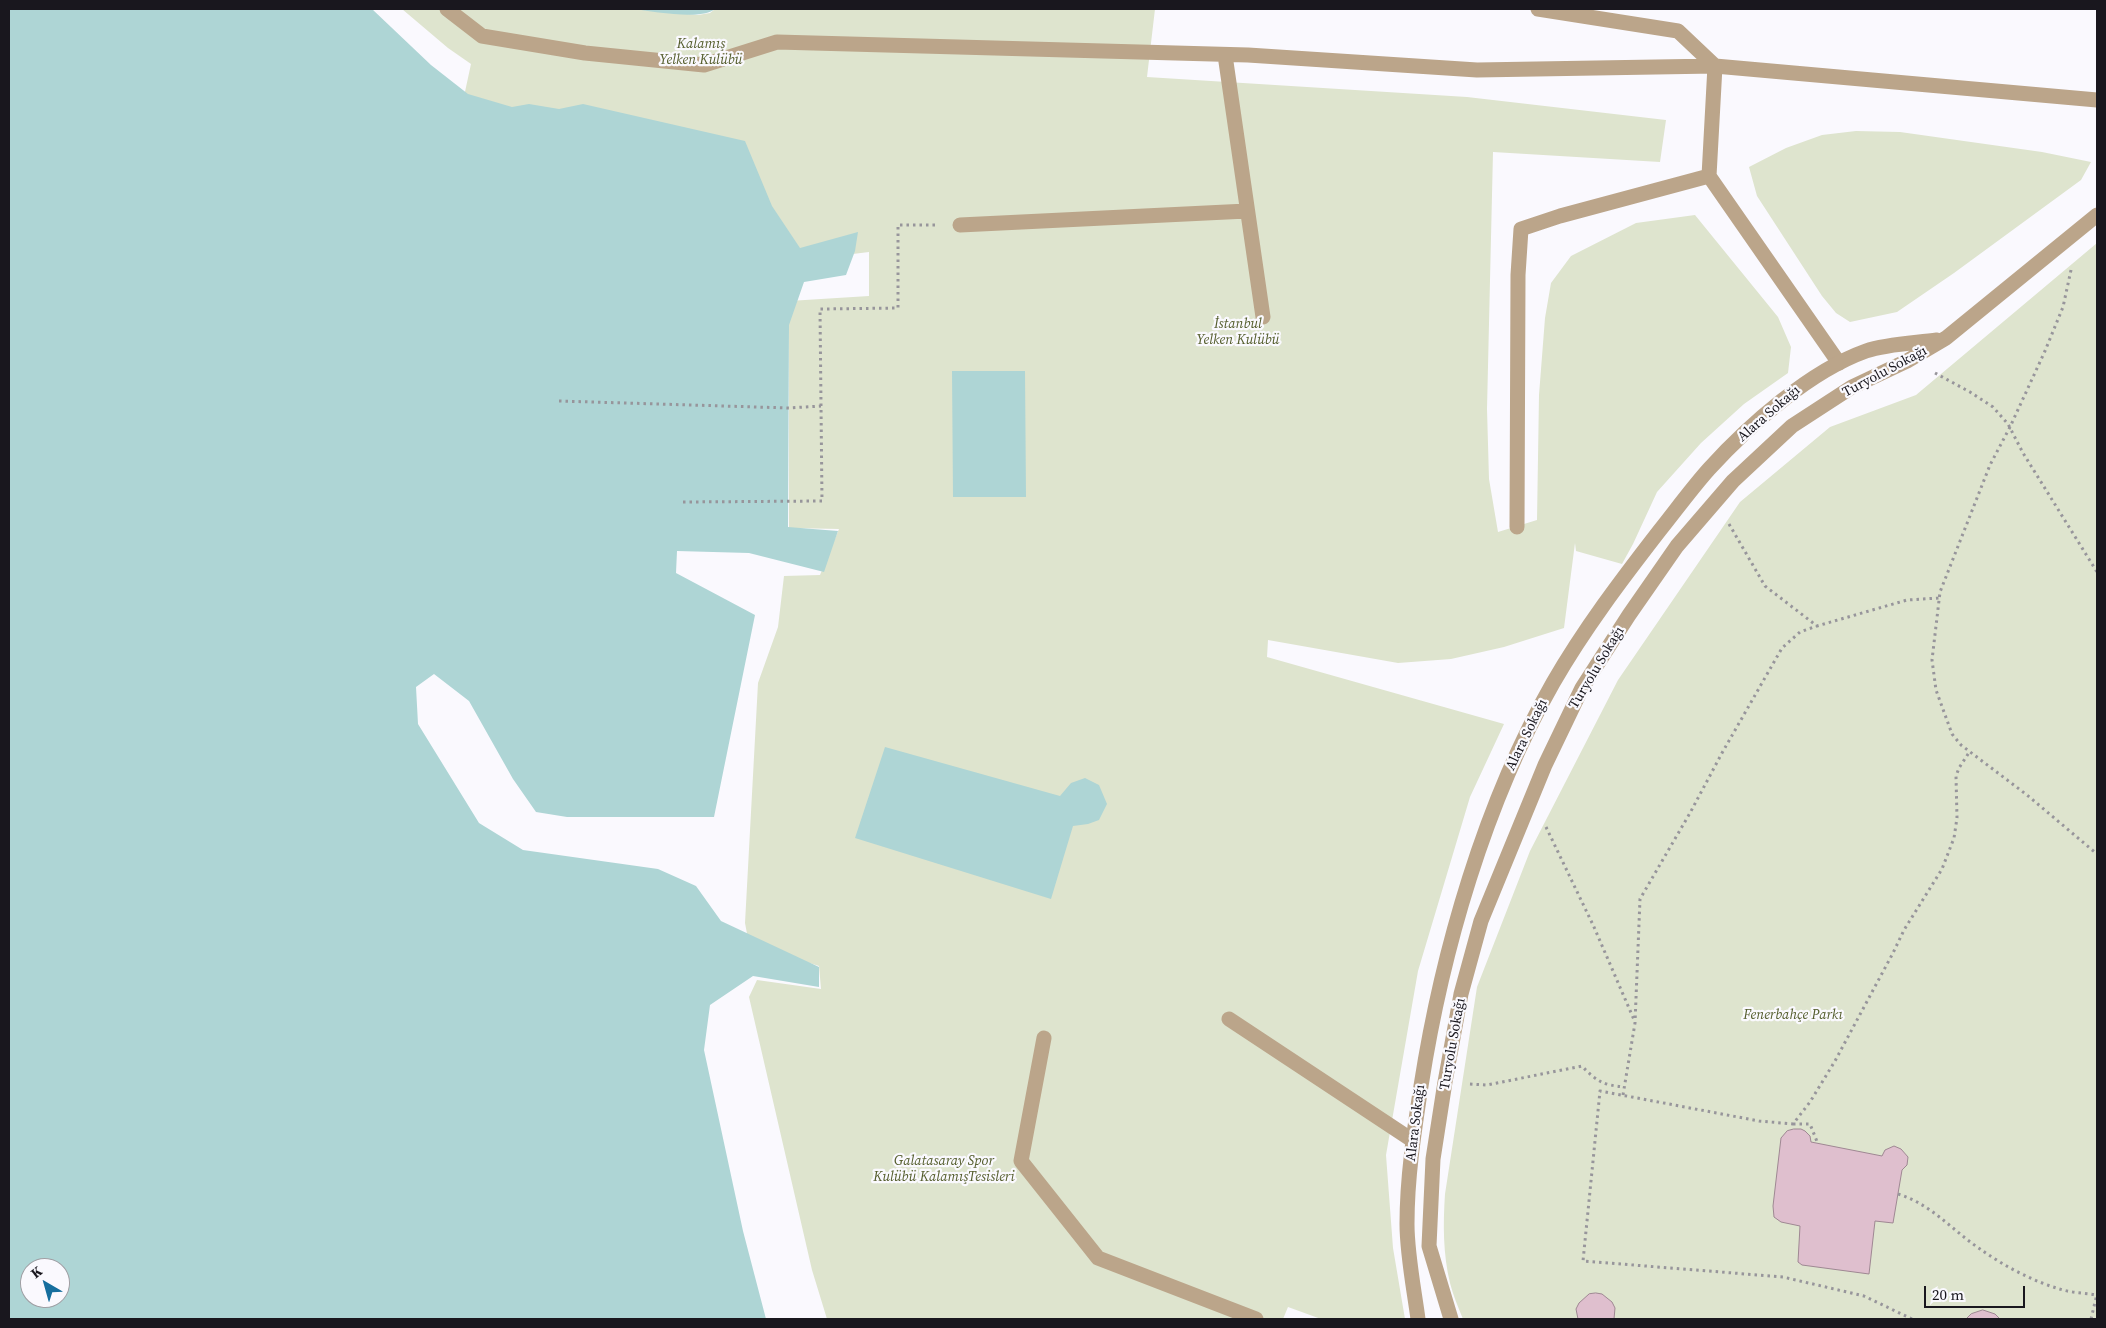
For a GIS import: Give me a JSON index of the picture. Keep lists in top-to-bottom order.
{
  "streets": {
    "street": ["Turyolu Sokağı", "Alara Sokağı"]
  },
  "crossings": [
    ["Turyolu Sokağı", "Alara Sokağı"]
  ],
  "parks": [
    "Kalamış Yelken Kulübü",
    "İstanbul Yelken Kulübü",
    "Fenerbahçe Parkı",
    "Galatasaray Spor Kulübü KalamışTesisleri"
  ],
  "scale_bar": "20 m",
  "north": "top left"
}
